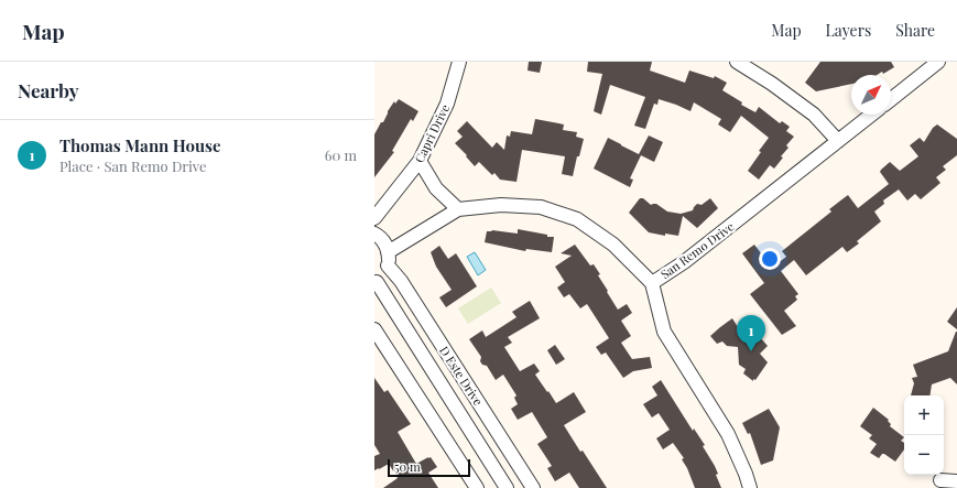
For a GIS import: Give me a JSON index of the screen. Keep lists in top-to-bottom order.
{
  "streets": {
    "street": ["Capri Drive", "San Remo Drive", "D Este Drive"]
  },
  "scale_bar": "50 m",
  "north": "top right",
  "page": {
    "header": "Map",
    "nav": ["Map", "Layers", "Share"],
    "heading": "Nearby",
    "list": [
      {
        "mark": "1",
        "name": "Thomas Mann House",
        "note": "Place · San Remo Drive",
        "value": "60 m"
      }
    ],
    "pins": "1",
    "map_buttons": ["+", "−"],
    "scale": "50 m"
  }
}
